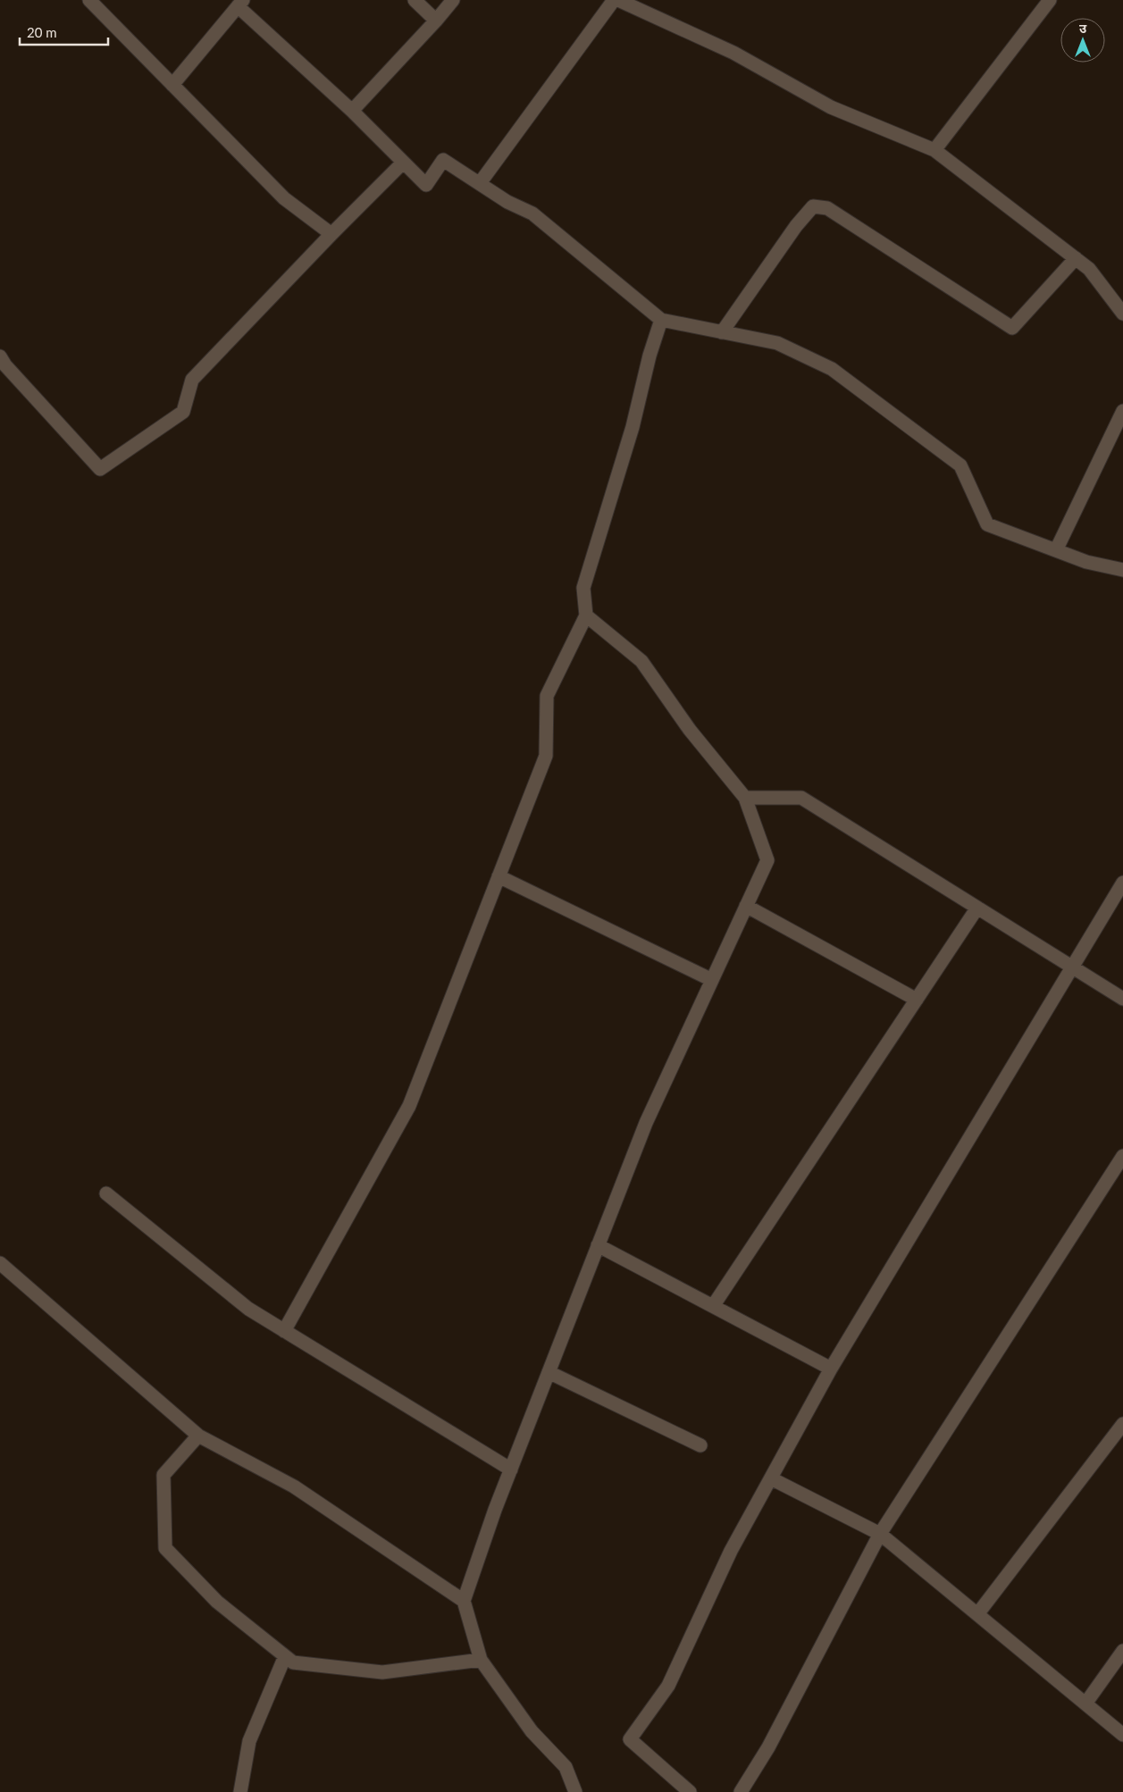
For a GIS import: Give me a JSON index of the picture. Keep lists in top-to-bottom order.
{
  "scale_bar": "20 m",
  "north": "top"
}
